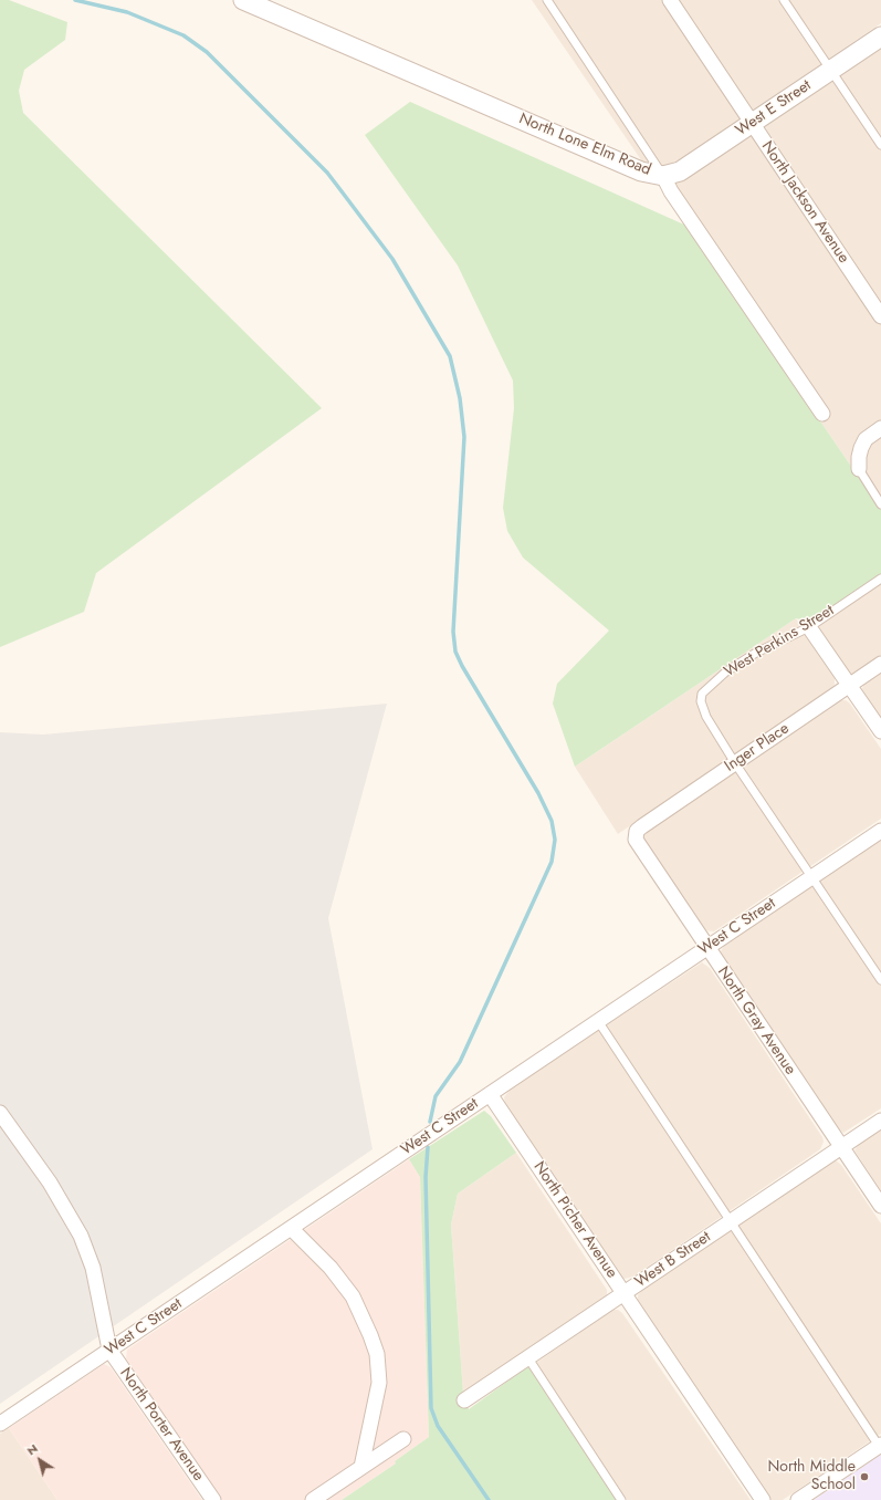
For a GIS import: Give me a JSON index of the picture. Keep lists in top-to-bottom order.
{
  "streets": {
    "street": [
      "West E Street",
      "North Lone Elm Road",
      "North Jackson Avenue",
      "Inger Place",
      "West C Street",
      "North Gray Avenue",
      "North Picher Avenue",
      "West B Street",
      "North Porter Avenue"
    ],
    "lane": ["West Perkins Street"]
  },
  "crossings": [
    ["West E Street", "North Lone Elm Road"],
    ["West E Street", "North Jackson Avenue"],
    ["West Perkins Street", "Inger Place"],
    ["Inger Place", "North Gray Avenue"],
    ["West C Street", "North Gray Avenue"],
    ["West C Street", "North Picher Avenue"],
    ["West C Street", "North Porter Avenue"],
    ["North Gray Avenue", "West B Street"],
    ["North Picher Avenue", "West B Street"]
  ],
  "places": ["North Middle School"],
  "north": "top left"
}
